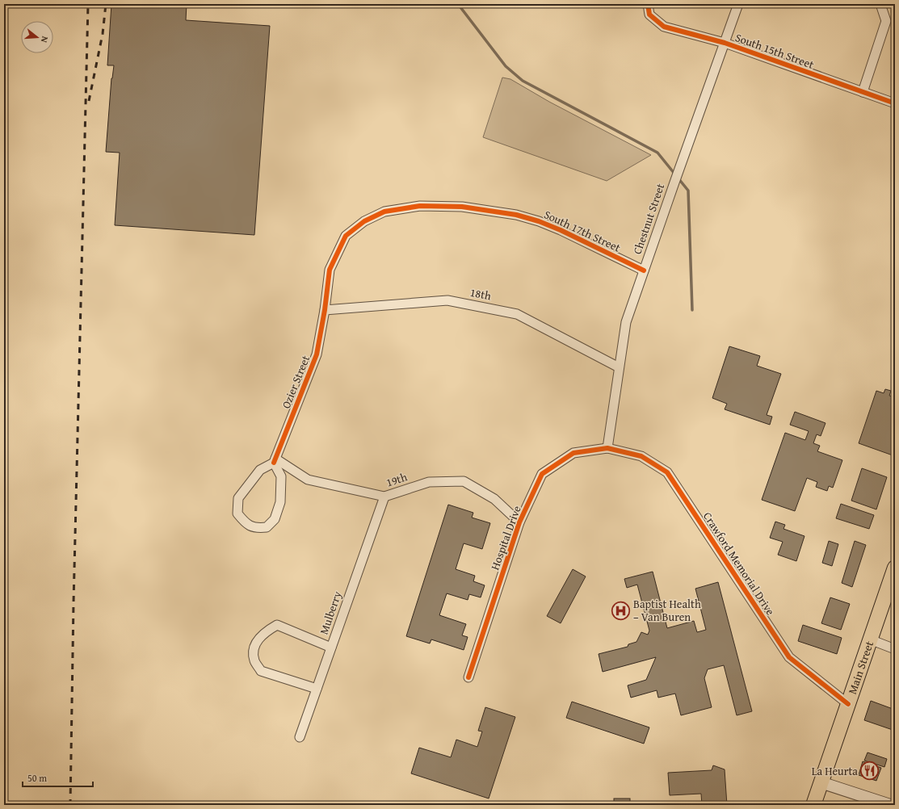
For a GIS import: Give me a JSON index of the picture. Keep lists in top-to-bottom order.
{
  "streets": {
    "main road": ["Main Street"],
    "street": [
      "South 15th Street",
      "Chestnut Street",
      "South 17th Street",
      "18th",
      "Ozier Street",
      "19th",
      "Hospital Drive",
      "Crawford Memorial Drive",
      "Mulberry"
    ]
  },
  "crossings": [
    ["South 15th Street", "Chestnut Street"],
    ["Chestnut Street", "South 17th Street"],
    ["Chestnut Street", "18th"],
    ["Chestnut Street", "Hospital Drive"],
    ["Chestnut Street", "Crawford Memorial Drive"],
    ["South 17th Street", "18th"],
    ["South 17th Street", "Ozier Street"],
    ["18th", "Ozier Street"],
    ["Ozier Street", "19th"],
    ["19th", "Hospital Drive"],
    ["19th", "Mulberry"],
    ["Hospital Drive", "Crawford Memorial Drive"],
    ["Crawford Memorial Drive", "Main Street"]
  ],
  "places": {
    "hospital": ["Baptist Health – Van Buren"],
    "restaurant": ["La Heurta"]
  },
  "scale_bar": "50 m",
  "north": "right"
}
